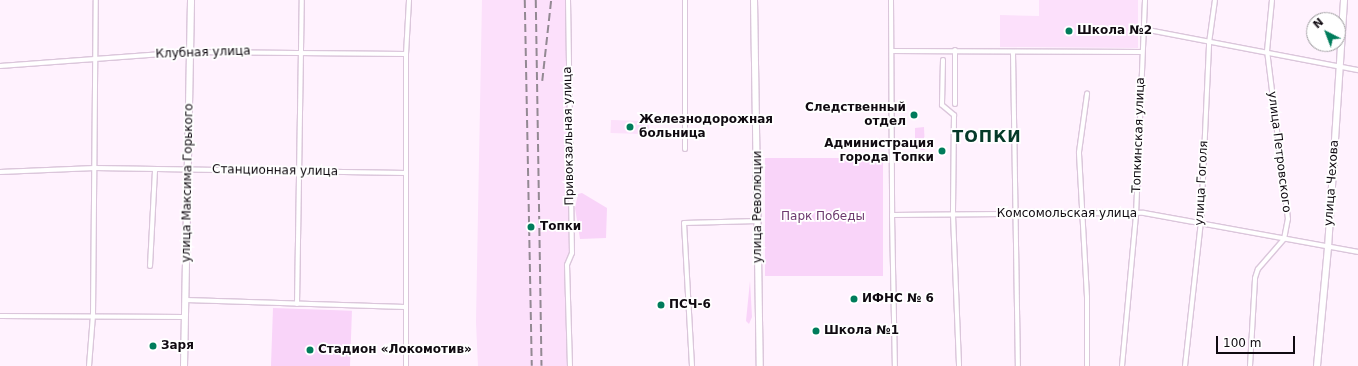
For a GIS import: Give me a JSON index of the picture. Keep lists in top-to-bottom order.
{
  "streets": {
    "street": [
      "Клубная улица",
      "Топкинская улица",
      "Привокзальная улица",
      "улица Петровского",
      "Станционная улица",
      "улица Максима Горького",
      "улица Гоголя",
      "улица Чехова",
      "улица Революции",
      "Комсомольская улица"
    ]
  },
  "crossings": [
    ["Клубная улица", "улица Максима Горького"],
    ["Топкинская улица", "Комсомольская улица"],
    ["улица Петровского", "Комсомольская улица"],
    ["Станционная улица", "улица Максима Горького"],
    ["улица Гоголя", "Комсомольская улица"],
    ["улица Чехова", "Комсомольская улица"]
  ],
  "districts": ["ТОПКИ"],
  "parks": ["Парк Победы"],
  "places": [
    "Школа №2",
    "Следственный отдел",
    "Железнодорожная больница",
    "Администрация города Топки",
    "Топки",
    "ИФНС № 6",
    "ПСЧ-6",
    "Школа №1",
    "Заря",
    "Стадион «Локомотив»"
  ],
  "scale_bar": "100 m",
  "north": "top left"
}
